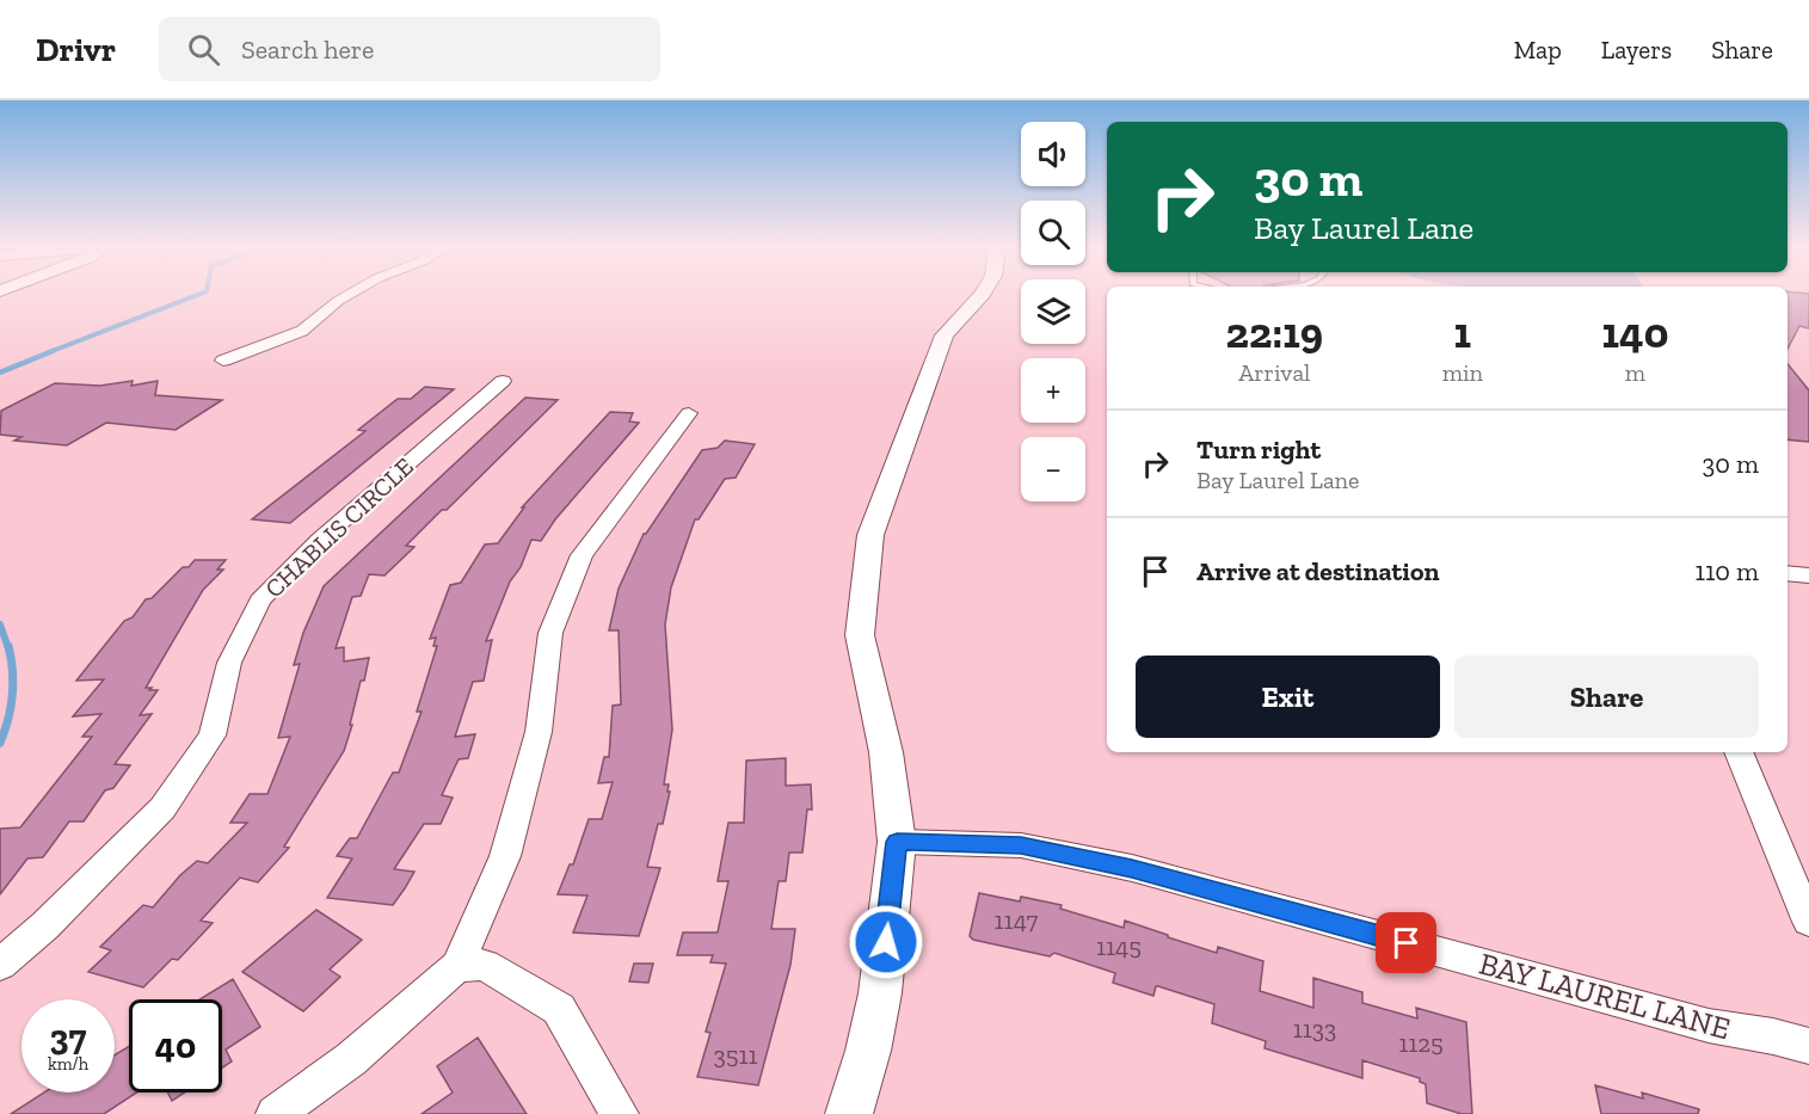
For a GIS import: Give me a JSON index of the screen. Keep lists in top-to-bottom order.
{
  "streets": {
    "street": ["CHABLIS CIRCLE", "BAY LAUREL LANE"]
  },
  "house_numbers": [
    "1147",
    "1145",
    "1133",
    "1125",
    "3511"
  ],
  "page": {
    "header": "Drivr",
    "search": "Search here",
    "nav": ["Map", "Layers", "Share"],
    "map_buttons": ["+", "−"],
    "turn": ["30 m", "Bay Laurel Lane"],
    "eta": [
      "22:19",
      "Arrival",
      "1",
      "min",
      "140",
      "m"
    ],
    "list": [
      {
        "name": "Turn right",
        "note": "Bay Laurel Lane",
        "value": "30 m"
      },
      {
        "name": "Arrive at destination",
        "value": "110 m"
      }
    ],
    "buttons": ["Exit", "Share"],
    "speed": "37 km/h",
    "limit": "40"
  }
}
